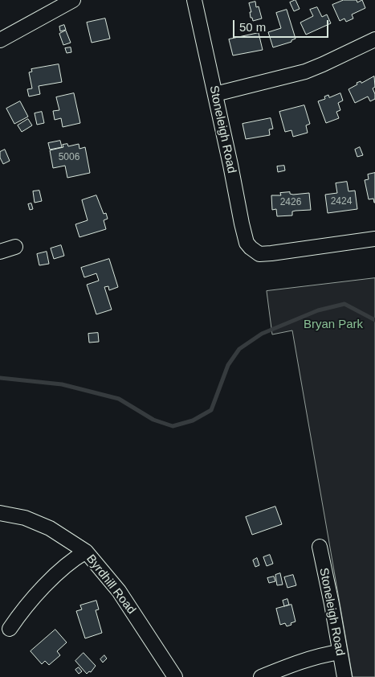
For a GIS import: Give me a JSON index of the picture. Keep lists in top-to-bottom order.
{
  "streets": {
    "street": ["Stoneleigh Road", "Byrdhill Road"]
  },
  "parks": ["Bryan Park"],
  "house_numbers": ["5006", "2424", "2426"],
  "scale_bar": "50 m"
}
